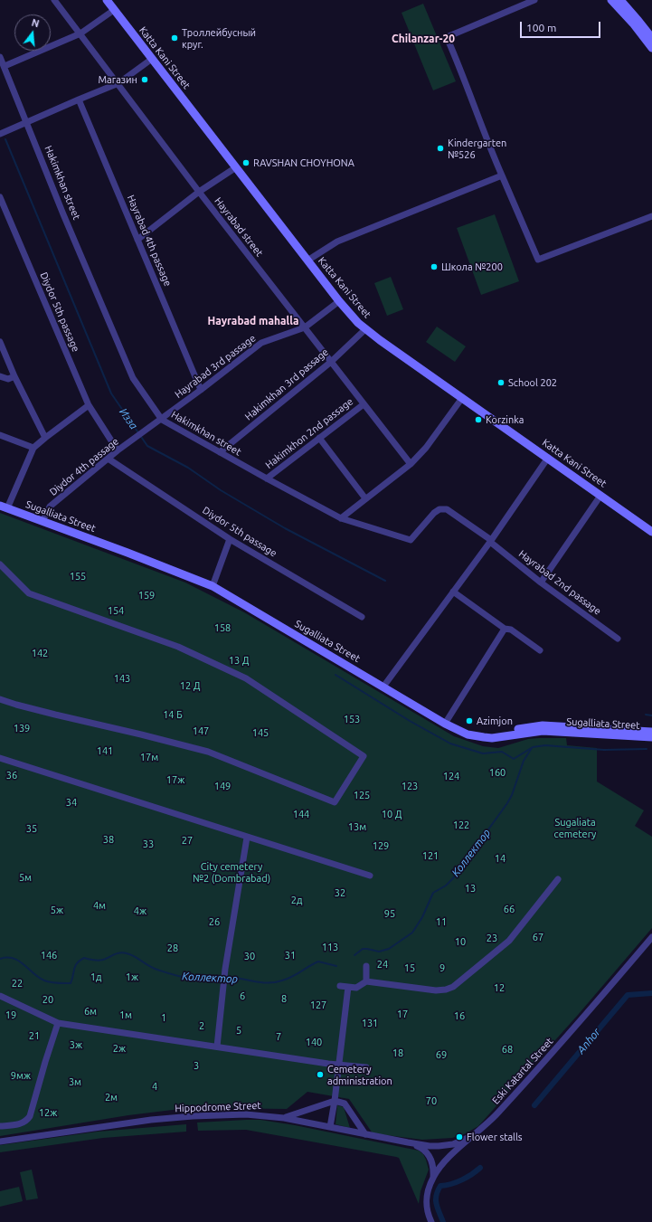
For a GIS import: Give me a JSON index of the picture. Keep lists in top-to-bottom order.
{
  "streets": {
    "main road": ["Katta Kani Street", "Sugalliata Street"],
    "street": [
      "Hakimkhаn street",
      "Hayrabad street",
      "Hayrabad 4th passage",
      "Diydor 5th passage",
      "Hayrabad 3rd passage",
      "Hakimkhаn 3rd passage",
      "Hakimkhon 2nd passage",
      "Diydor 4th passage",
      "Hayrаbаd 2nd passage",
      "Eski Katartal Street",
      "Hippodrome Street"
    ]
  },
  "crossings": [
    ["Katta Kani Street", "Hayrabad 3rd passage"],
    ["Katta Kani Street", "Hakimkhаn 3rd passage"],
    ["Hakimkhаn street", "Hayrabad 3rd passage"],
    ["Hakimkhаn street", "Hakimkhаn 3rd passage"],
    ["Hakimkhаn street", "Hakimkhon 2nd passage"],
    ["Hakimkhаn street", "Diydor 4th passage"],
    ["Hakimkhаn street", "Hayrаbаd 2nd passage"],
    ["Hayrabad street", "Hayrabad 3rd passage"],
    ["Hayrabad street", "Hakimkhаn 3rd passage"],
    ["Hayrabad street", "Hakimkhon 2nd passage"],
    ["Hayrabad 4th passage", "Hayrabad 3rd passage"],
    ["Diydor 5th passage", "Diydor 4th passage"],
    ["Hayrabad 3rd passage", "Diydor 4th passage"],
    ["Diydor 4th passage", "Sugalliata Street"],
    ["Eski Katartal Street", "Hippodrome Street"]
  ],
  "districts": ["Chilanzar-20", "Hayrabad mahalla"],
  "water": ["Изза", "Коллектор", "Anhor"],
  "parks": [
    "155",
    "159",
    "154",
    "158",
    "142",
    "13 Д",
    "143",
    "12 Д",
    "14 Б",
    "153",
    "139",
    "147",
    "145",
    "141",
    "17м",
    "160",
    "36",
    "124",
    "17ж",
    "149",
    "123",
    "125",
    "34",
    "144",
    "10 Д",
    "Sugaliata cemetery",
    "122",
    "13м",
    "35",
    "38",
    "27",
    "33",
    "129",
    "121",
    "14",
    "City cemetery №2 (Dombrabad)",
    "5м",
    "13",
    "32",
    "2д",
    "4м",
    "66",
    "5ж",
    "4ж",
    "95",
    "26",
    "11",
    "67",
    "23",
    "10",
    "113",
    "28",
    "146",
    "31",
    "30",
    "24",
    "15",
    "9",
    "1д",
    "1ж",
    "22",
    "12",
    "6",
    "8",
    "20",
    "127",
    "6м",
    "17",
    "19",
    "1м",
    "16",
    "1",
    "131",
    "2",
    "5",
    "21",
    "7",
    "140",
    "3ж",
    "2ж",
    "68",
    "18",
    "69",
    "3",
    "9мж",
    "3м",
    "4",
    "2м",
    "70",
    "12ж"
  ],
  "places": [
    "Троллейбусный круг.",
    "Магазин",
    "Kindergarten №526",
    "RAVSHAN CHOYHONA",
    "Школа №200",
    "School 202",
    "Korzinka",
    "Azimjon",
    "Cemetery administration",
    "Flower stalls"
  ],
  "scale_bar": "100 m",
  "north": "top"
}
